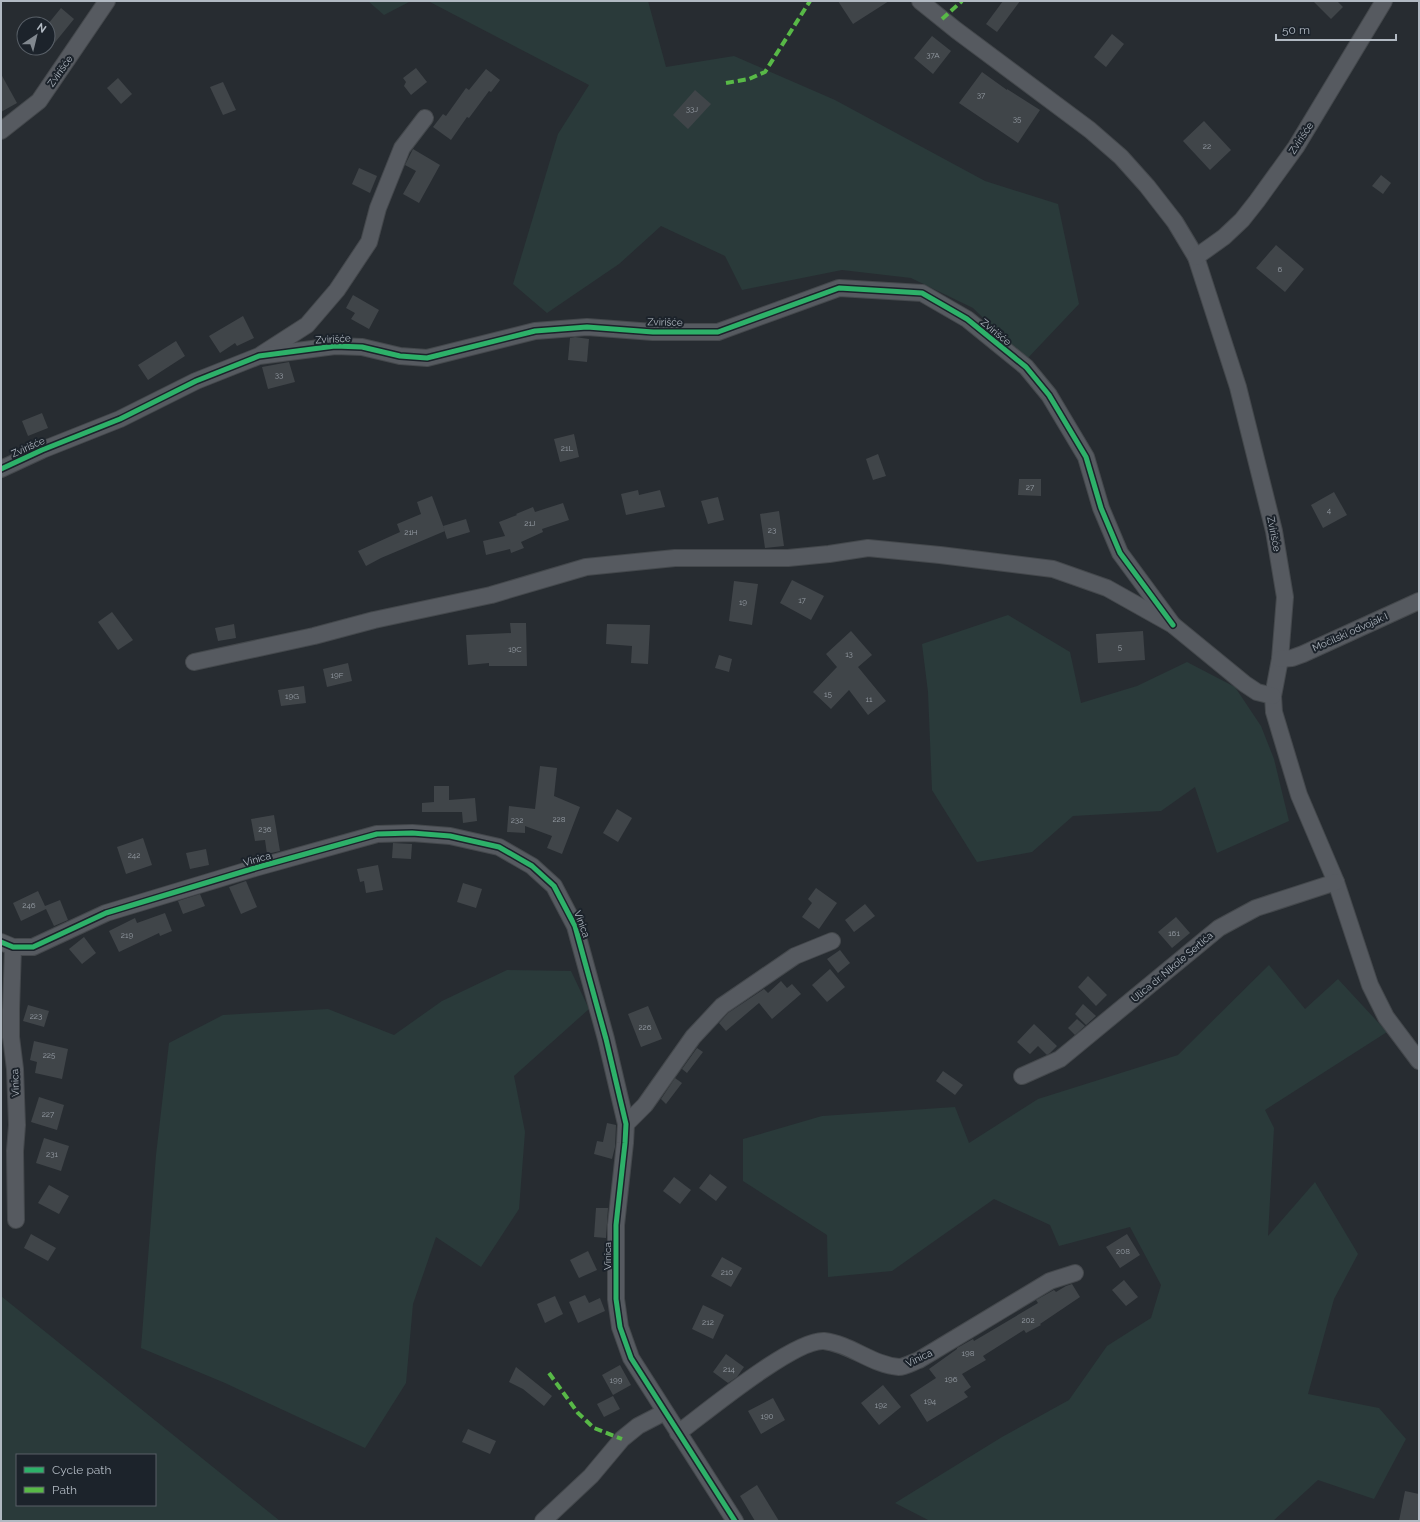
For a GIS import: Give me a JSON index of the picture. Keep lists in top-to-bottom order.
{
  "streets": {
    "street": [
      "Zvirišće",
      "Močilski odvojak I",
      "Vinica",
      "Ulica dr. Nikole Sertića"
    ]
  },
  "crossings": [
    ["Zvirišće", "Močilski odvojak I"]
  ],
  "house_numbers": [
    "37A",
    "37",
    "33J",
    "35",
    "22",
    "6",
    "33",
    "21L",
    "27",
    "4",
    "21J",
    "23",
    "21H",
    "17",
    "19",
    "5",
    "19C",
    "13",
    "19F",
    "15",
    "19G",
    "11",
    "228",
    "232",
    "236",
    "242",
    "246",
    "161",
    "219",
    "223",
    "226",
    "225",
    "227",
    "231",
    "208",
    "210",
    "202",
    "212",
    "198",
    "214",
    "196",
    "199",
    "194",
    "192",
    "190"
  ],
  "legend": ["Cycle path", "Path"],
  "scale_bar": "50 m",
  "north": "top right"
}
